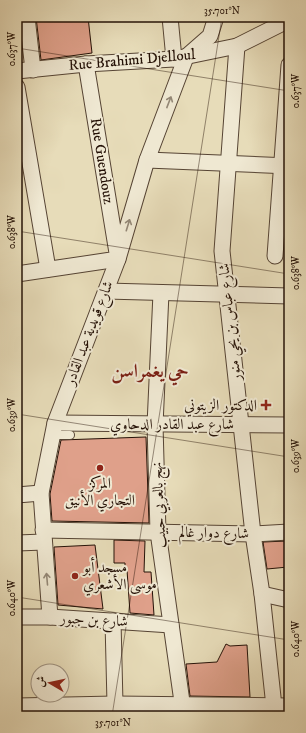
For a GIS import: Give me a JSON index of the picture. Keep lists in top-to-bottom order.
{
  "streets": {
    "street": [
      "Rue Brahimi Djelloul",
      "Rue Guendouz",
      "شارع عباس بن يحي منور",
      "شارع قويدية عبد القادر",
      "شارع عبد القادر الدحاوي",
      "نهج بالعربي حبيب",
      "شارع دوار غالم",
      "شارع بن جبور"
    ]
  },
  "crossings": [
    ["Rue Brahimi Djelloul", "Rue Guendouz"],
    ["Rue Brahimi Djelloul", "شارع عباس بن يحي منور"],
    ["Rue Brahimi Djelloul", "شارع قويدية عبد القادر"],
    ["Rue Guendouz", "شارع قويدية عبد القادر"],
    ["شارع عباس بن يحي منور", "شارع عبد القادر الدحاوي"],
    ["شارع عباس بن يحي منور", "شارع دوار غالم"],
    ["شارع قويدية عبد القادر", "شارع عبد القادر الدحاوي"],
    ["شارع قويدية عبد القادر", "شارع دوار غالم"],
    ["شارع قويدية عبد القادر", "شارع بن جبور"],
    ["شارع عبد القادر الدحاوي", "نهج بالعربي حبيب"],
    ["نهج بالعربي حبيب", "شارع دوار غالم"],
    ["نهج بالعربي حبيب", "شارع بن جبور"]
  ],
  "districts": ["حي يغمراسن"],
  "places": {
    "health": ["الدكتور الزيتوني"],
    "other": ["المركز التجاري الأنيق", "مسجد أبو موسى الأشعري"]
  },
  "north": "left",
  "coordinates": [
    "35.701°N",
    "0.637°W",
    "0.638°W",
    "0.639°W",
    "0.640°W"
  ]
}
